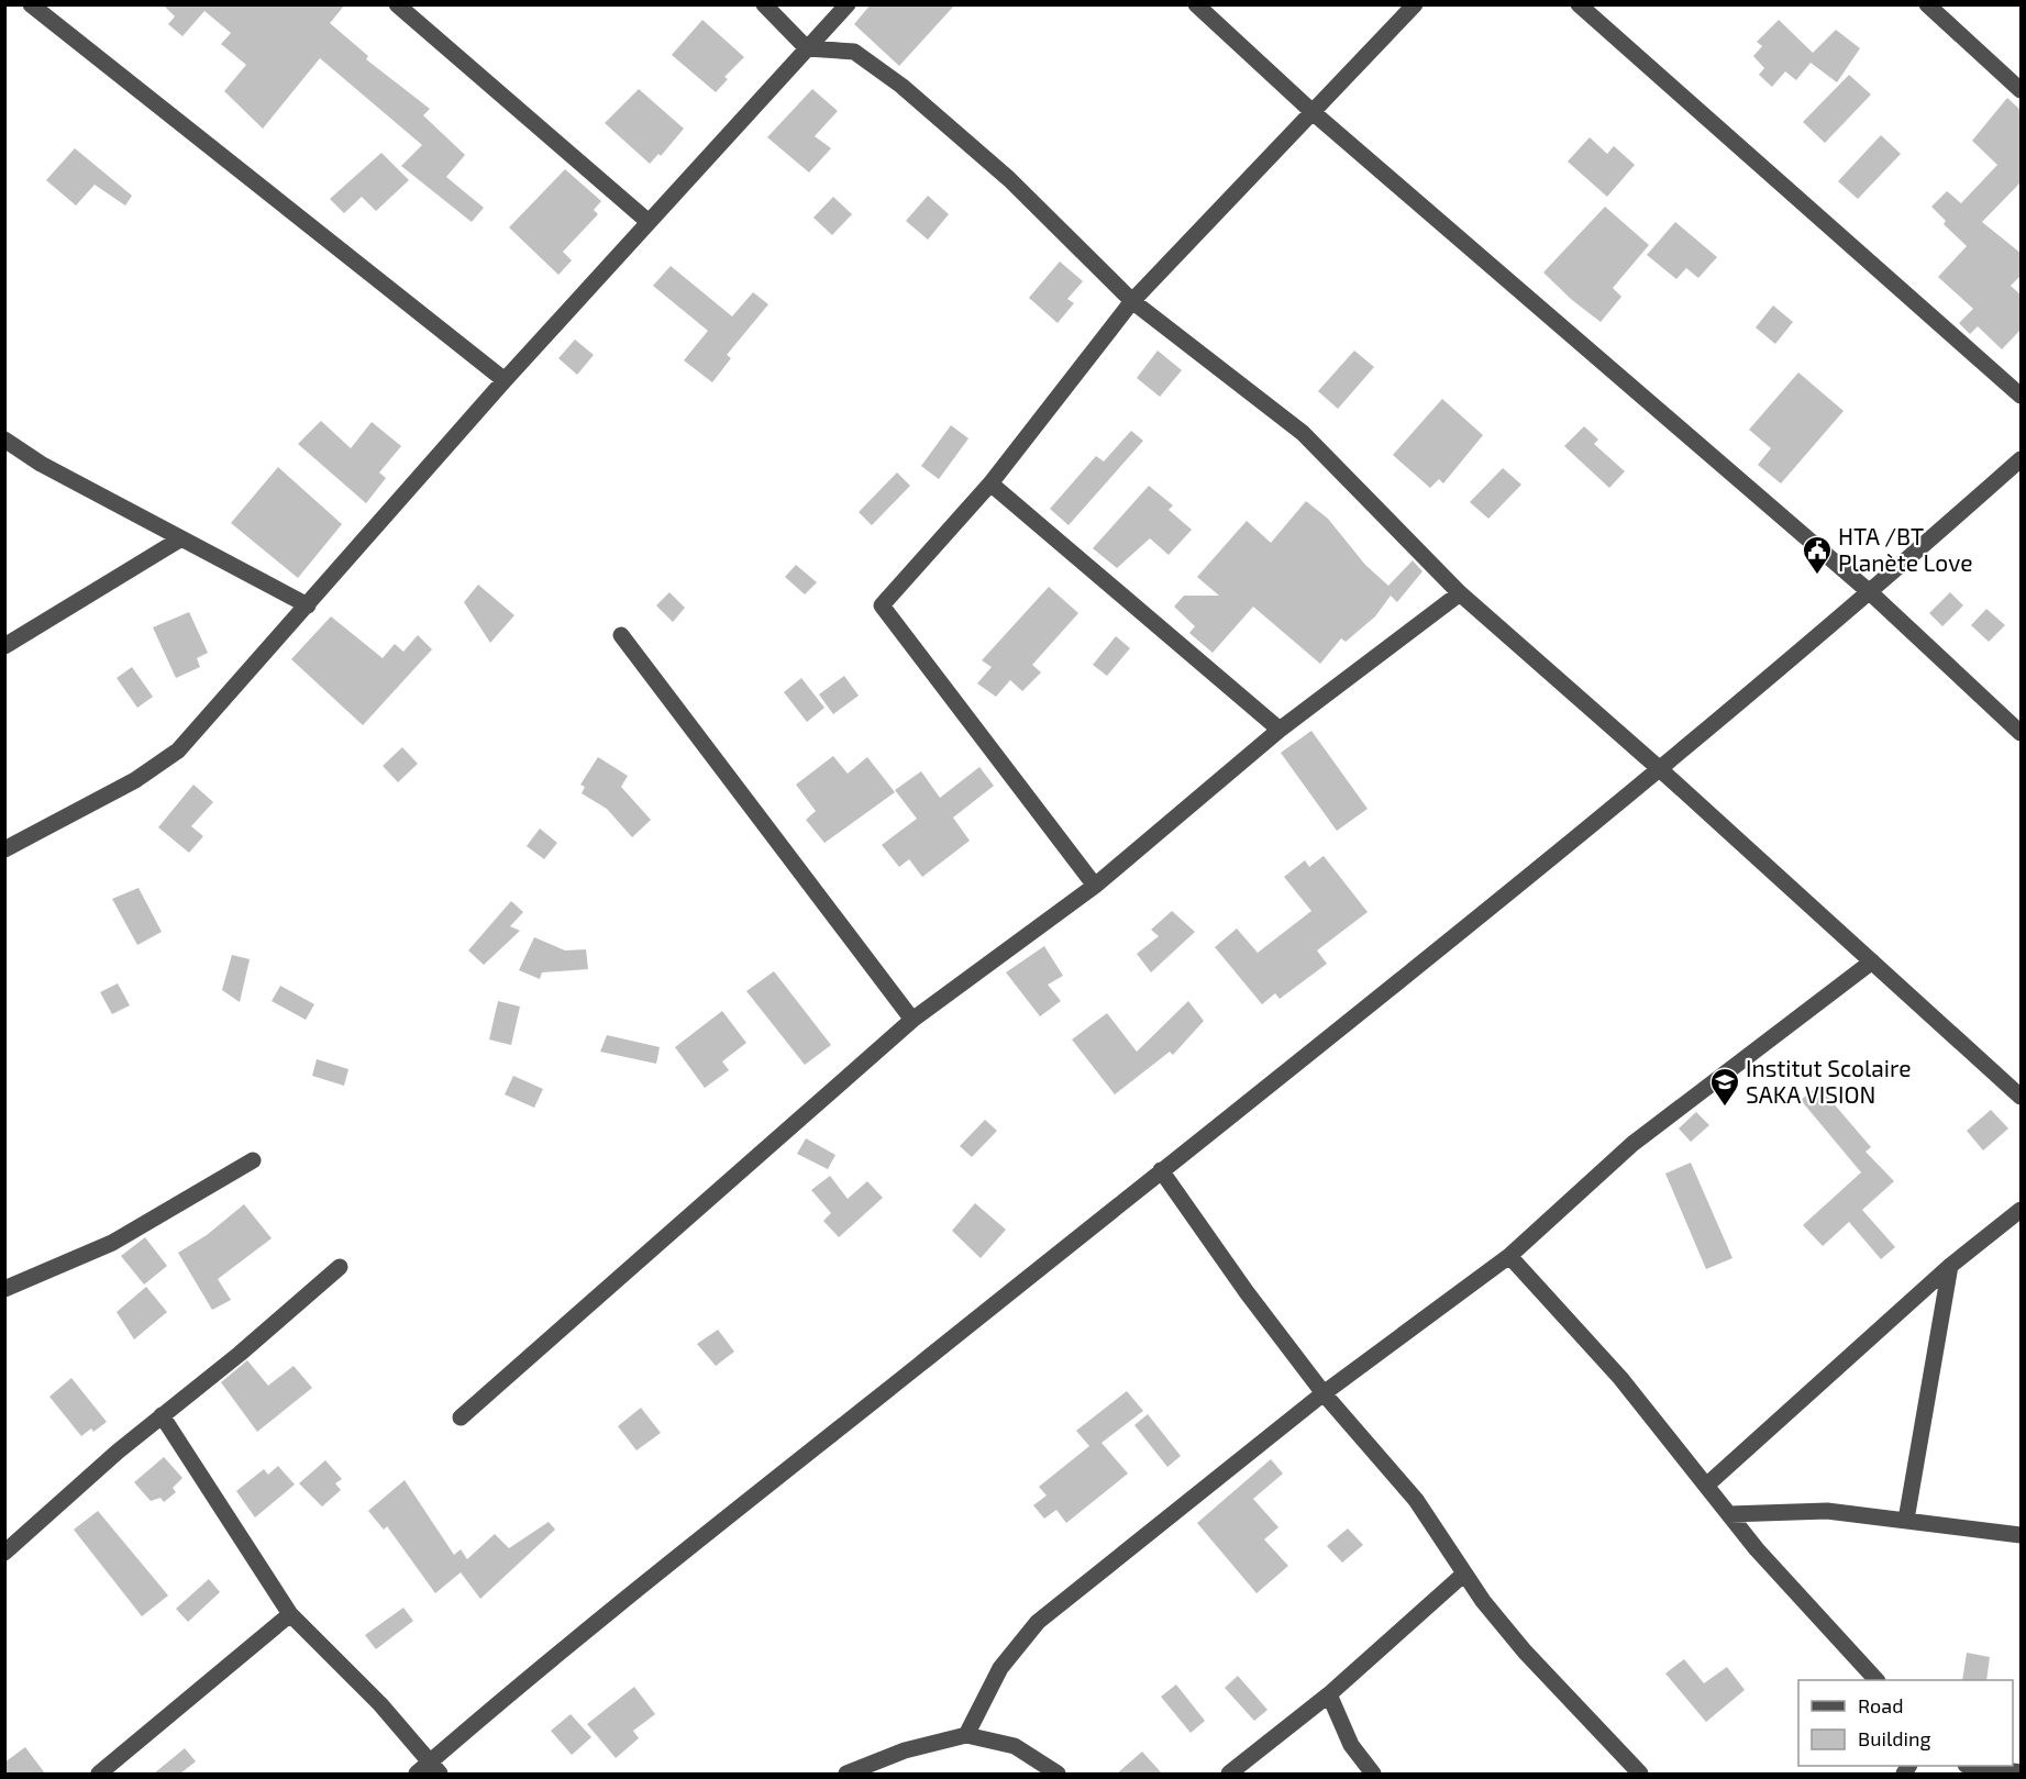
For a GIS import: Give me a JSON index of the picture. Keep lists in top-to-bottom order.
{
  "places": {
    "public building": ["HTA /BT Planète Love"],
    "school or university": ["Institut Scolaire SAKA VISION"]
  },
  "legend": ["Road", "Building"]
}
